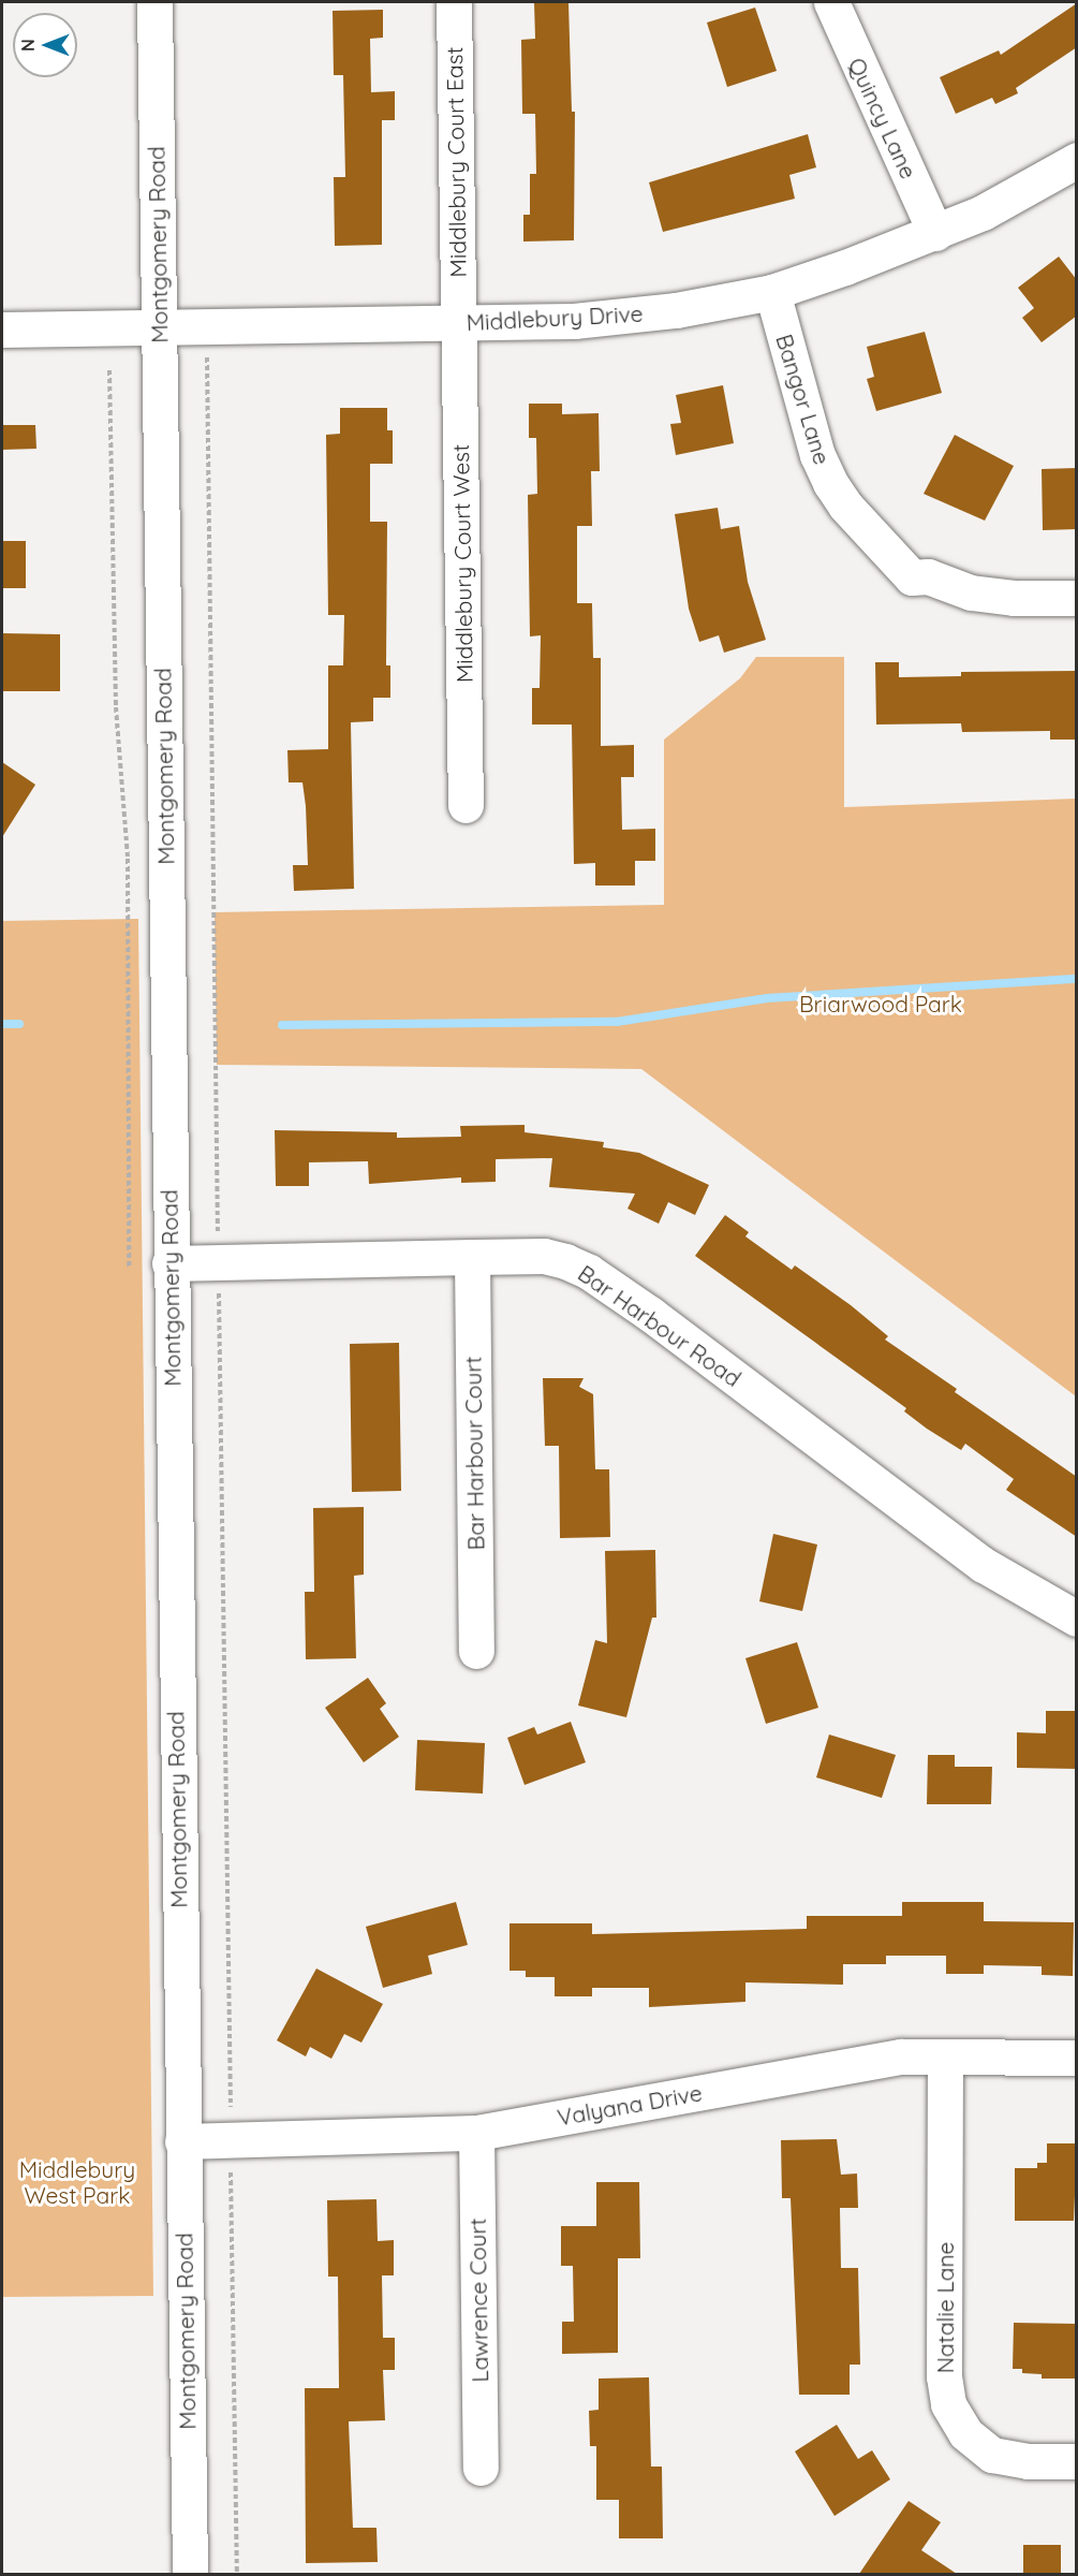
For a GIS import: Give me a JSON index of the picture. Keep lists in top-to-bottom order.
{
  "streets": {
    "street": [
      "Quincy Lane",
      "Middlebury Court East",
      "Montgomery Road",
      "Middlebury Drive",
      "Bangor Lane",
      "Middlebury Court West",
      "Bar Harbour Road",
      "Bar Harbour Court",
      "Valyana Drive",
      "Lawrence Court",
      "Natalie Lane"
    ]
  },
  "crossings": [
    ["Quincy Lane", "Middlebury Drive"],
    ["Middlebury Court East", "Middlebury Drive"],
    ["Middlebury Court East", "Middlebury Court West"],
    ["Montgomery Road", "Middlebury Drive"],
    ["Montgomery Road", "Bar Harbour Road"],
    ["Montgomery Road", "Valyana Drive"],
    ["Middlebury Drive", "Bangor Lane"],
    ["Middlebury Drive", "Middlebury Court West"],
    ["Bar Harbour Road", "Bar Harbour Court"],
    ["Valyana Drive", "Lawrence Court"],
    ["Valyana Drive", "Natalie Lane"]
  ],
  "parks": ["Briarwood Park", "Middlebury West Park"],
  "north": "left"
}
